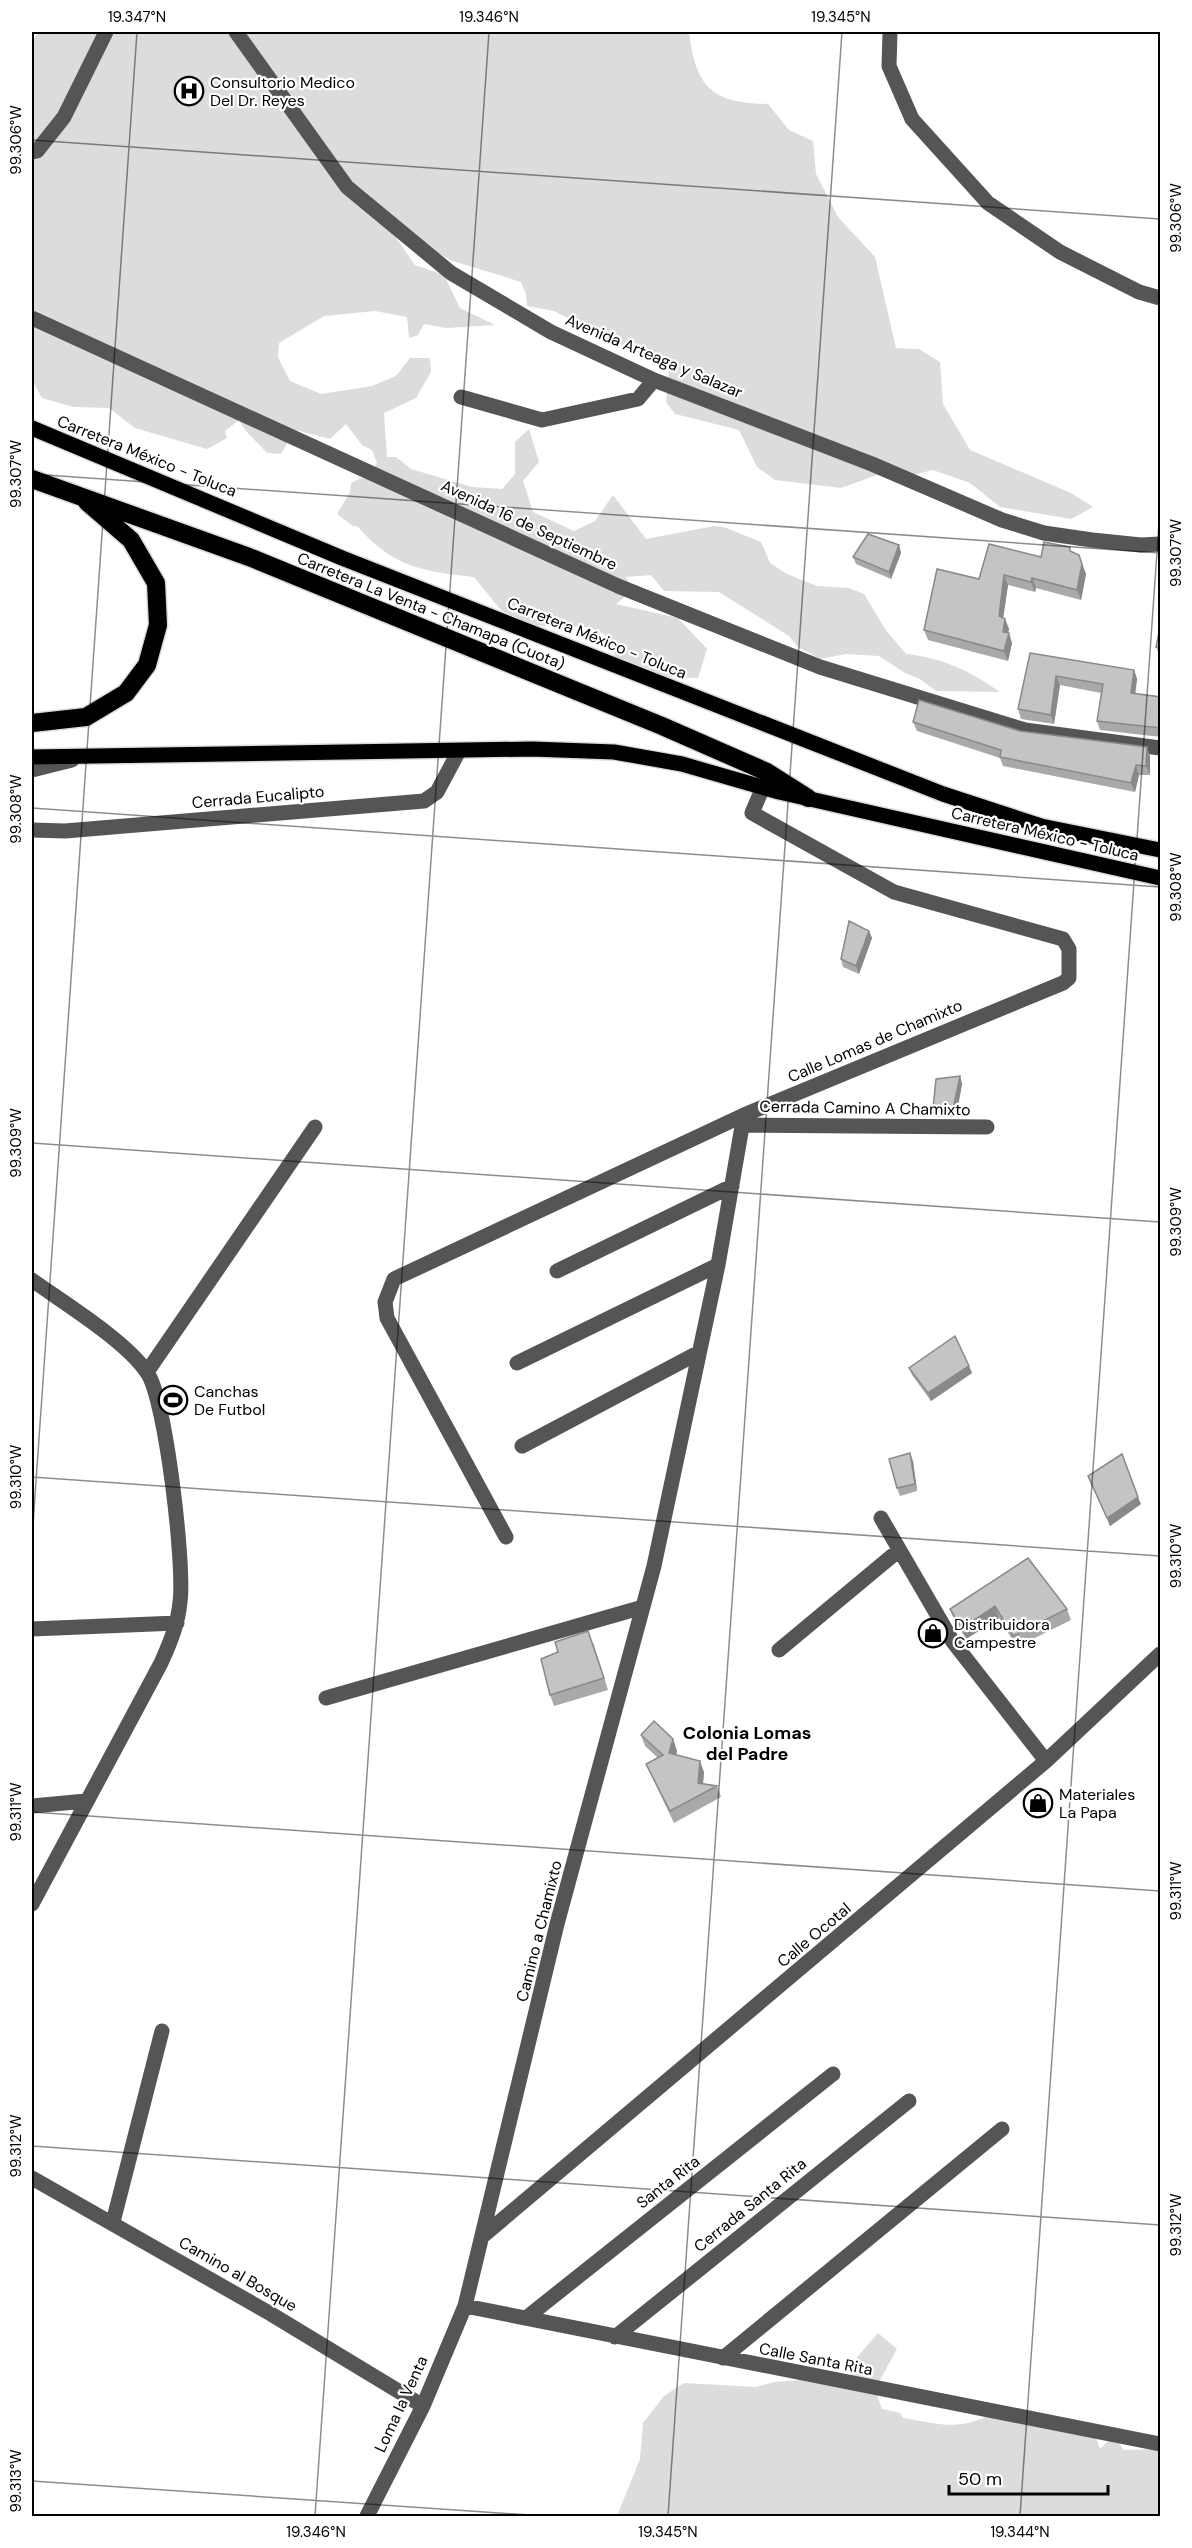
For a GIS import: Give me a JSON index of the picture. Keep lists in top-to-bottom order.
{
  "streets": {
    "highway": ["Carretera La Venta - Chamapa (Cuota)"],
    "main road": ["Carretera México - Toluca"],
    "street": [
      "Avenida Arteaga y Salazar",
      "Avenida 16 de Septiembre",
      "Cerrada Eucalipto",
      "Calle Lomas de Chamixto",
      "Cerrada Camino A Chamixto",
      "Camino a Chamixto",
      "Calle Ocotal",
      "Santa Rita",
      "Cerrada Santa Rita",
      "Camino al Bosque",
      "Calle Santa Rita",
      "Loma la Venta"
    ]
  },
  "crossings": [
    ["Carretera México - Toluca", "Carretera La Venta - Chamapa (Cuota)"],
    ["Carretera México - Toluca", "Cerrada Eucalipto"],
    ["Carretera México - Toluca", "Calle Lomas de Chamixto"],
    ["Calle Lomas de Chamixto", "Cerrada Camino A Chamixto"],
    ["Camino a Chamixto", "Calle Ocotal"],
    ["Camino a Chamixto", "Calle Santa Rita"],
    ["Camino a Chamixto", "Loma la Venta"],
    ["Santa Rita", "Calle Santa Rita"],
    ["Cerrada Santa Rita", "Calle Santa Rita"],
    ["Camino al Bosque", "Loma la Venta"],
    ["Calle Santa Rita", "Loma la Venta"]
  ],
  "districts": ["Colonia Lomas del Padre"],
  "places": {
    "hospital": ["Consultorio Medico Del Dr. Reyes"],
    "sports": ["Canchas De Futbol"],
    "shop": ["Distribuidora Campestre", "Materiales La Papa"]
  },
  "scale_bar": "50 m",
  "coordinates": [
    "19.347°N",
    "19.346°N",
    "19.345°N",
    "99.306°W",
    "99.307°W",
    "99.308°W",
    "99.309°W",
    "99.310°W",
    "99.311°W",
    "99.312°W",
    "99.313°W",
    "19.344°N"
  ]
}
